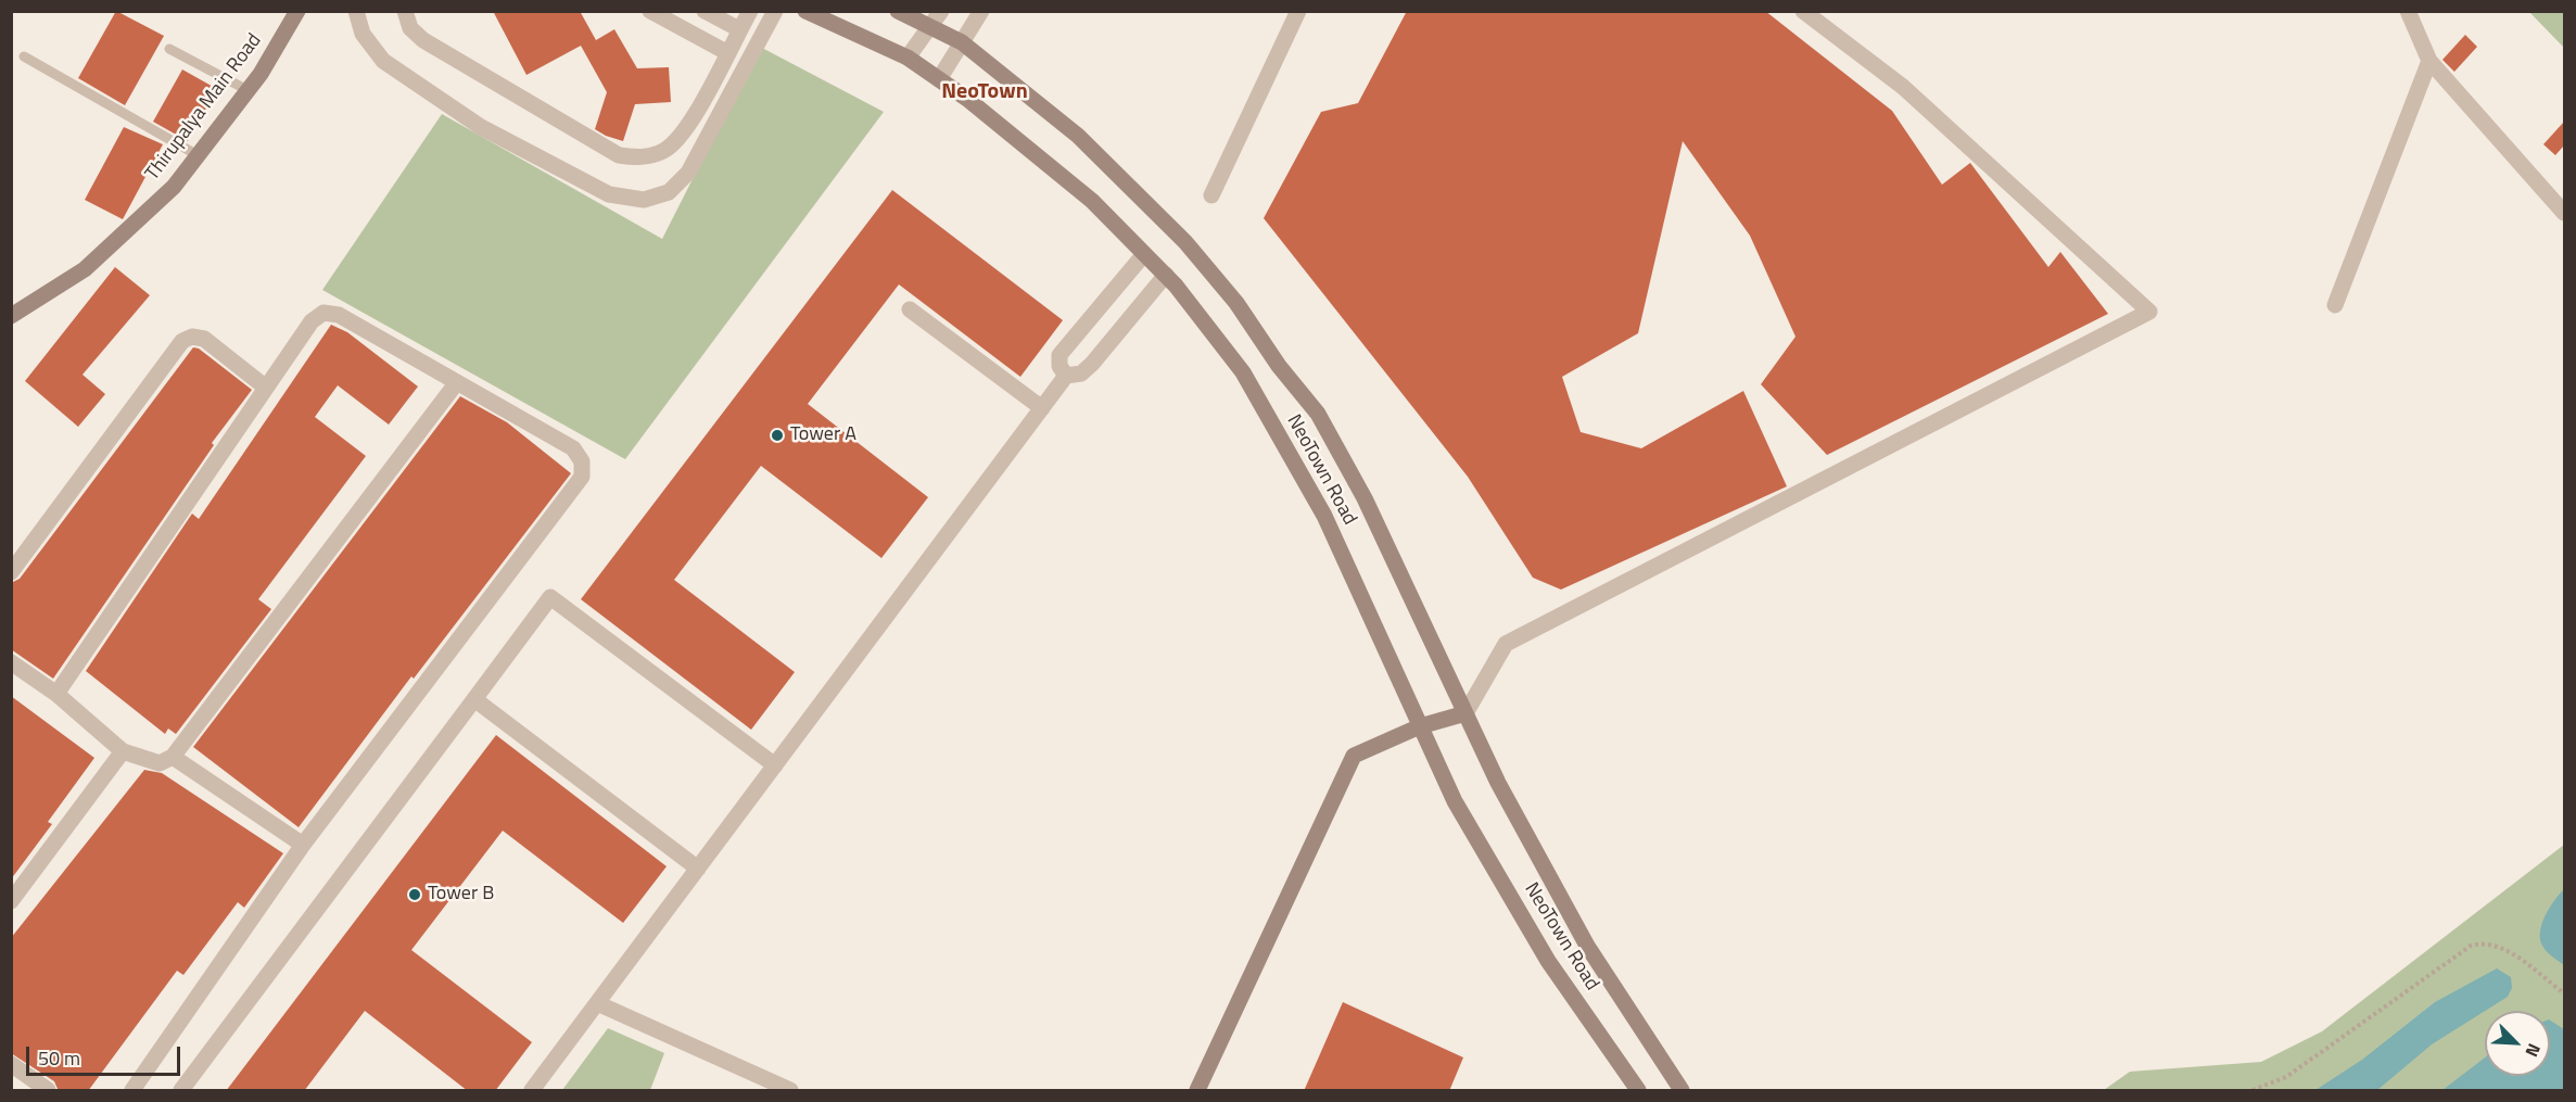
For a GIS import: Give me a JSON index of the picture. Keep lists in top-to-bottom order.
{
  "streets": {
    "street": ["Thirupalya Main Road", "NeoTown Road"]
  },
  "districts": ["NeoTown"],
  "places": ["Tower A", "Tower B"],
  "scale_bar": "50 m",
  "north": "bottom right"
}
